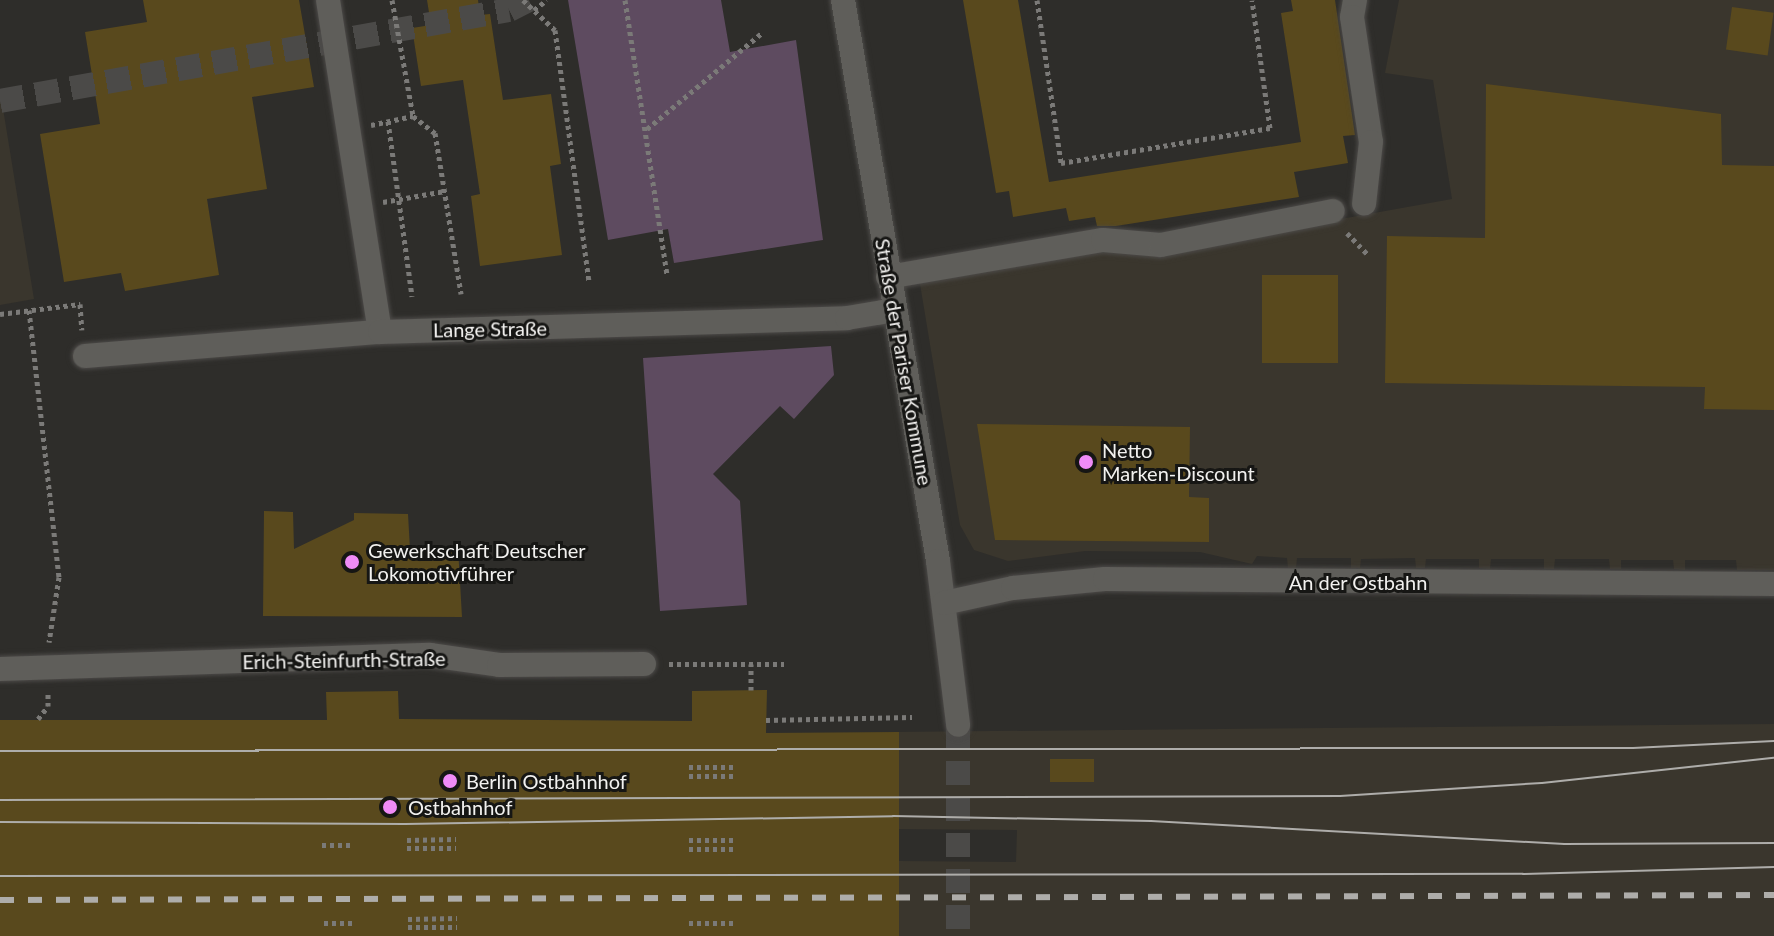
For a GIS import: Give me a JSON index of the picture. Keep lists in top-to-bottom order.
{
  "streets": {
    "street": [
      "Lange Straße",
      "Straße der Pariser Kommune",
      "An der Ostbahn",
      "Erich-Steinfurth-Straße"
    ]
  },
  "crossings": [
    ["Lange Straße", "Straße der Pariser Kommune"],
    ["Straße der Pariser Kommune", "An der Ostbahn"]
  ],
  "places": [
    "Netto Marken-Discount",
    "Gewerkschaft Deutscher Lokomotivführer",
    "Berlin Ostbahnhof",
    "Ostbahnhof"
  ]
}
